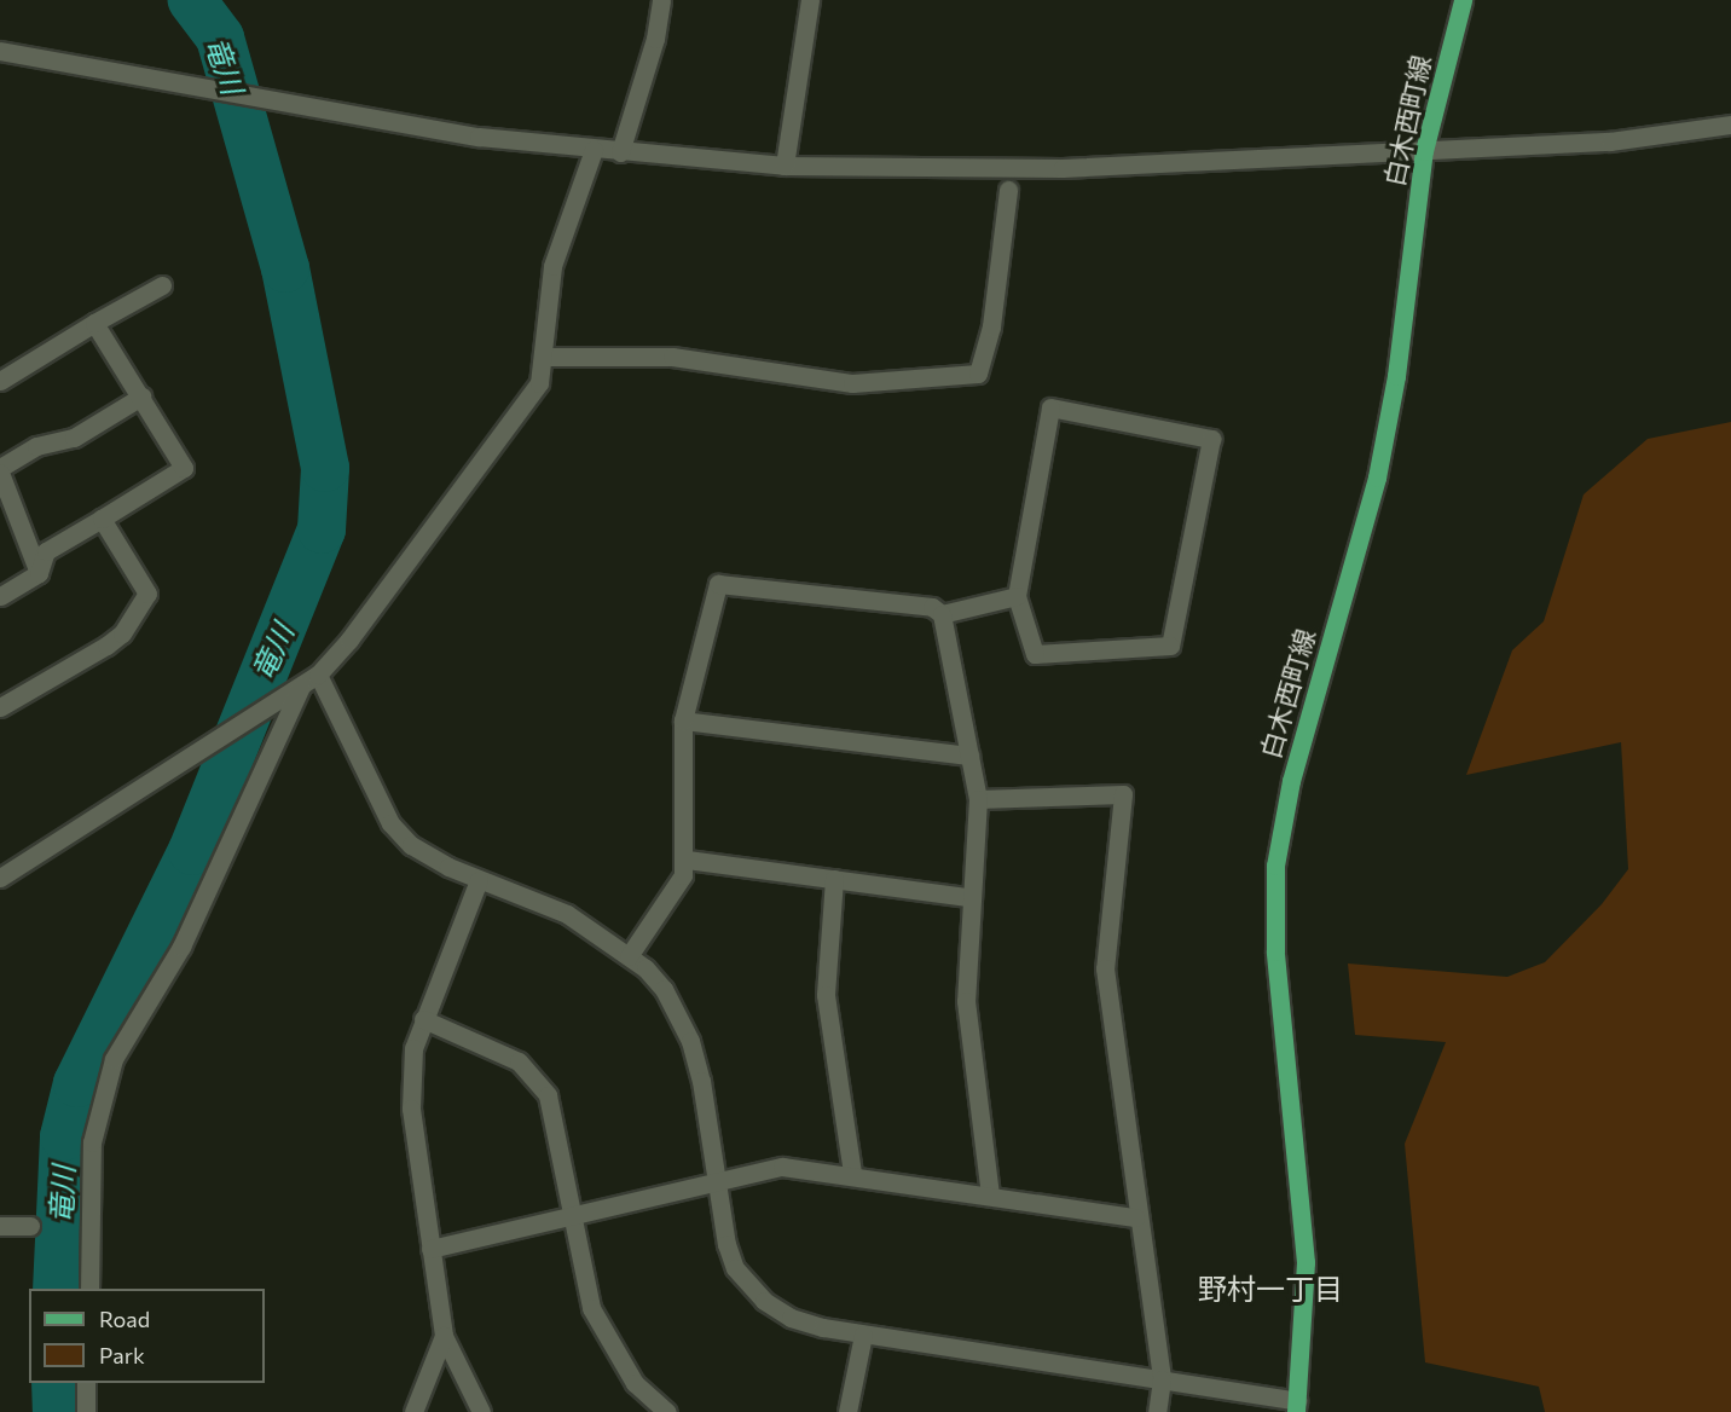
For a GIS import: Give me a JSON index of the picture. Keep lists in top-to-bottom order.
{
  "streets": {
    "main road": ["白木西町線"]
  },
  "districts": ["野村一丁目"],
  "water": ["竜川"],
  "legend": ["Road", "Park"]
}
